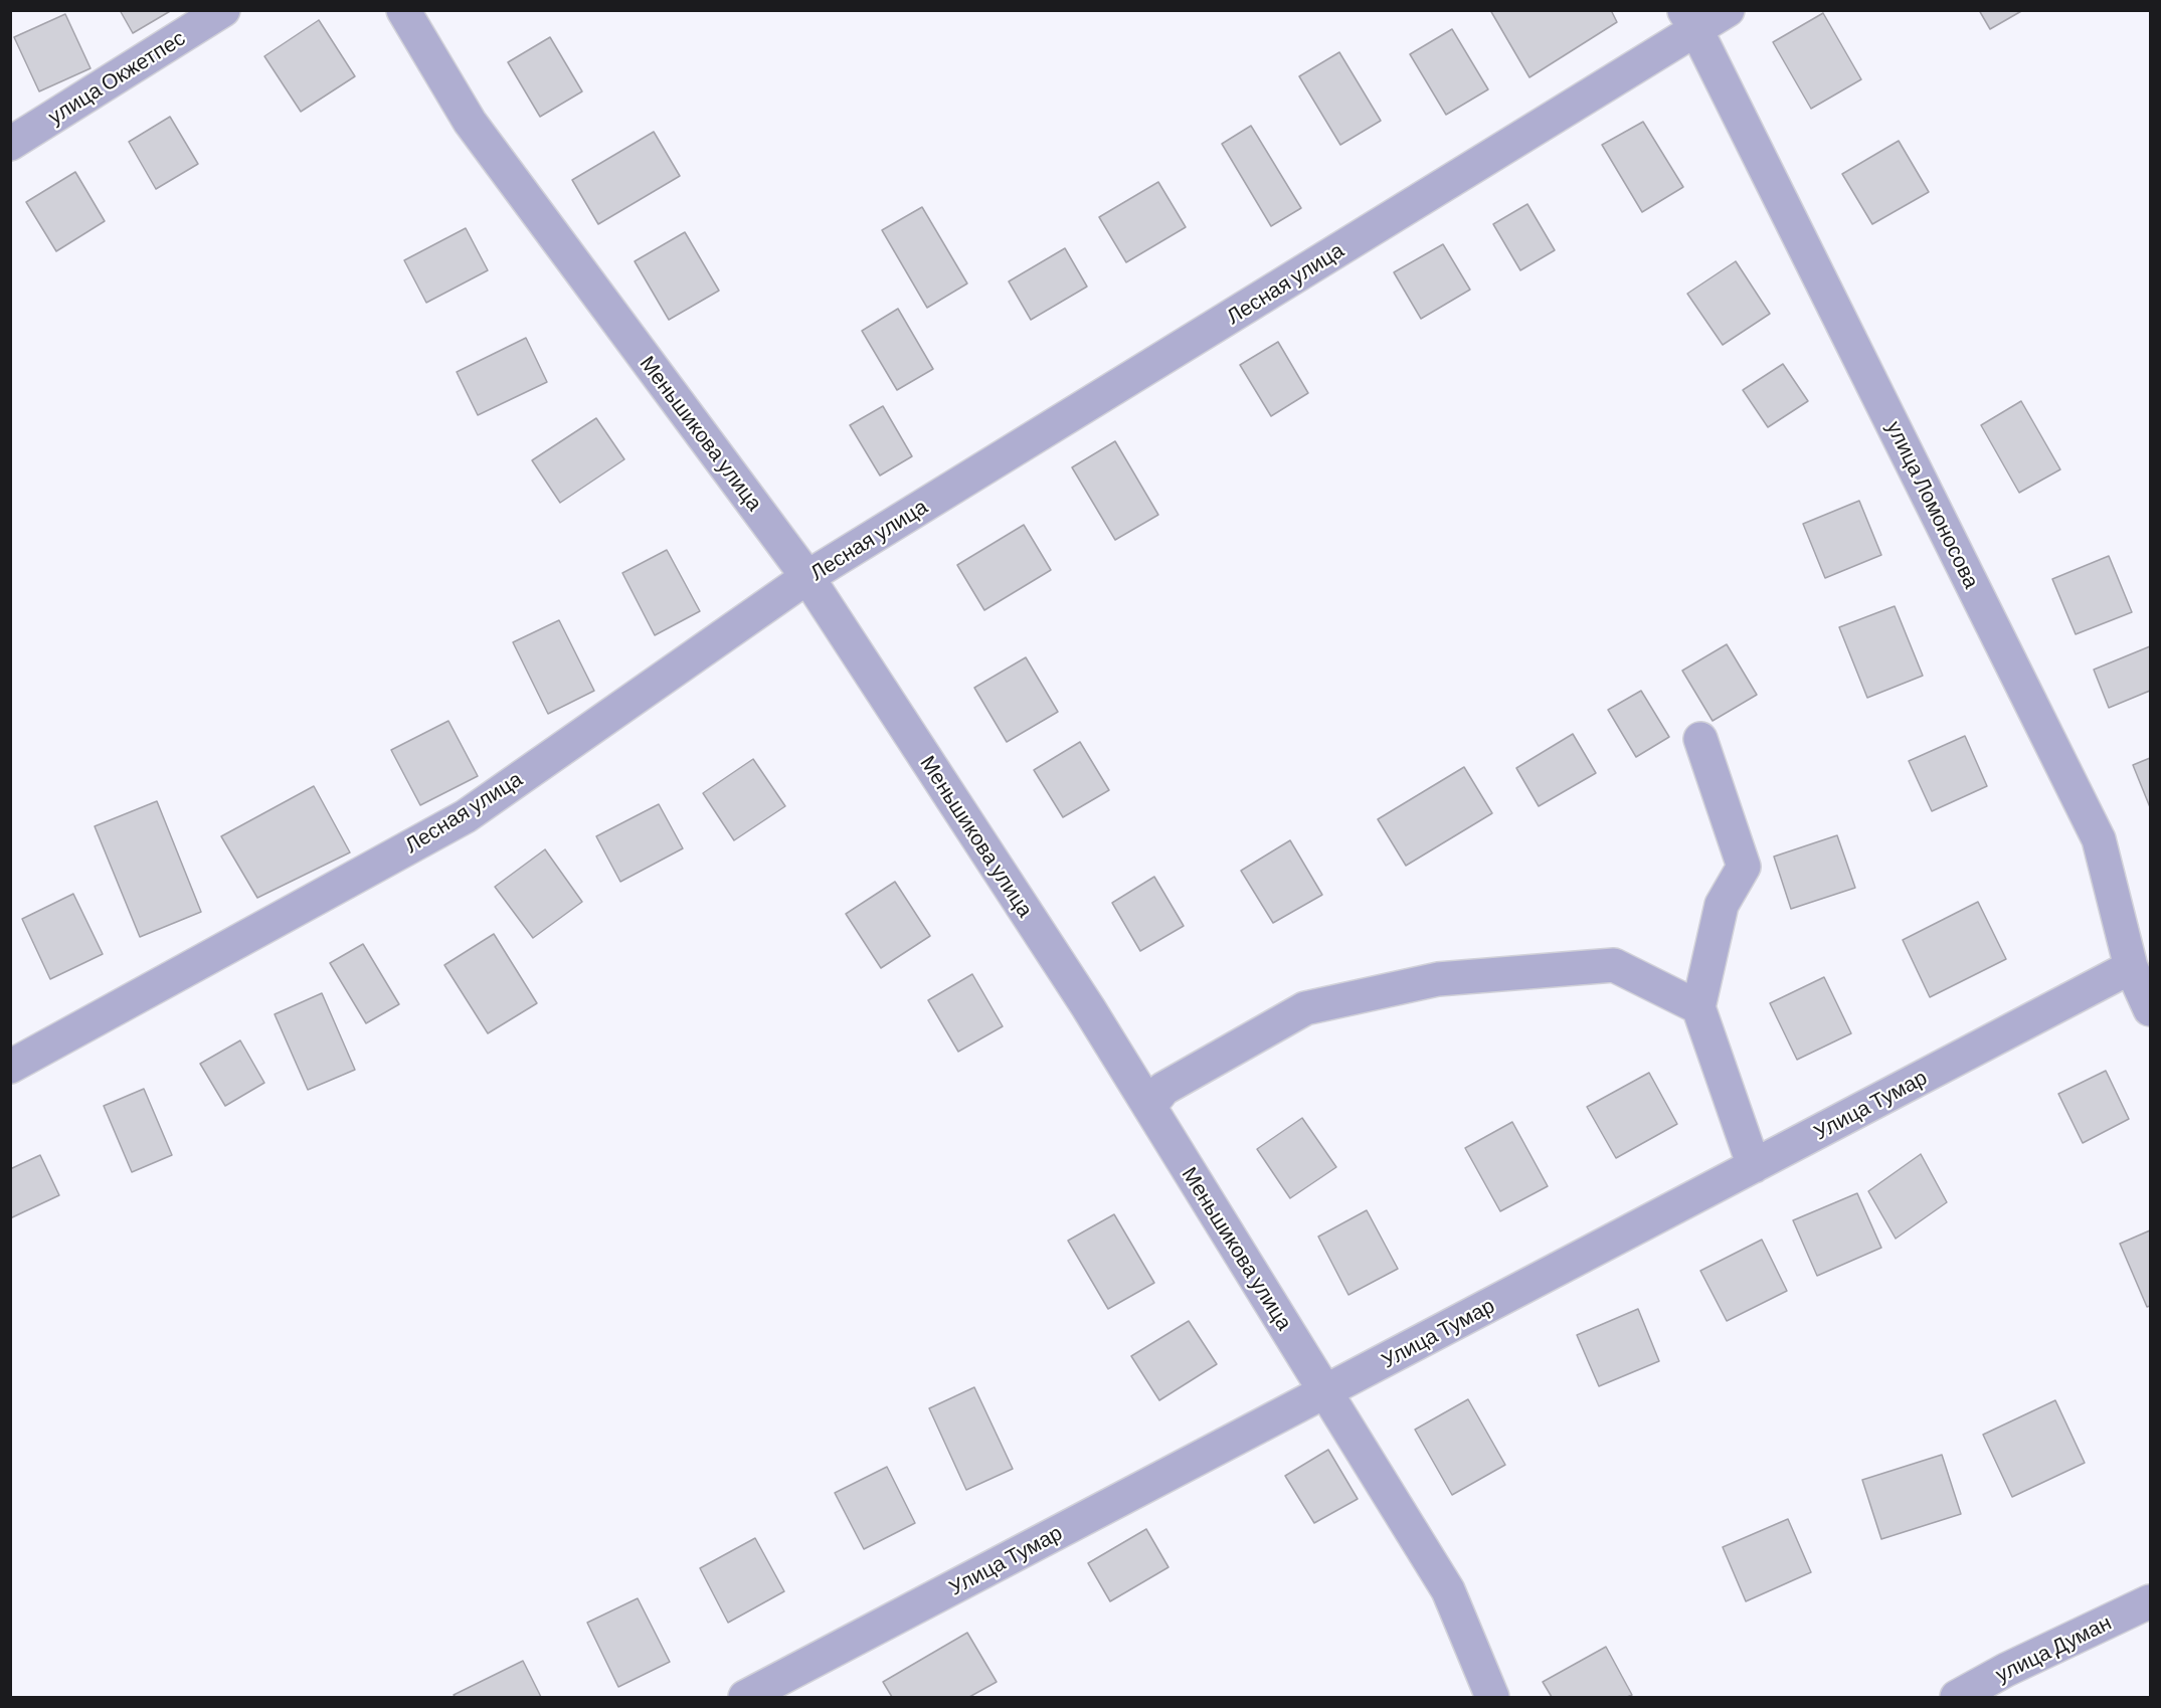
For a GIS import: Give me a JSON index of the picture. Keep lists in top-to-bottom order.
{
  "streets": {
    "street": [
      "улица Окжетпес",
      "Лесная улица",
      "Меньшикова улица",
      "улица Ломоносова",
      "Улица Тумар",
      "улица Думан"
    ]
  },
  "crossings": [
    ["Лесная улица", "Меньшикова улица"],
    ["Лесная улица", "улица Ломоносова"],
    ["Меньшикова улица", "Улица Тумар"],
    ["улица Ломоносова", "Улица Тумар"]
  ]
}
